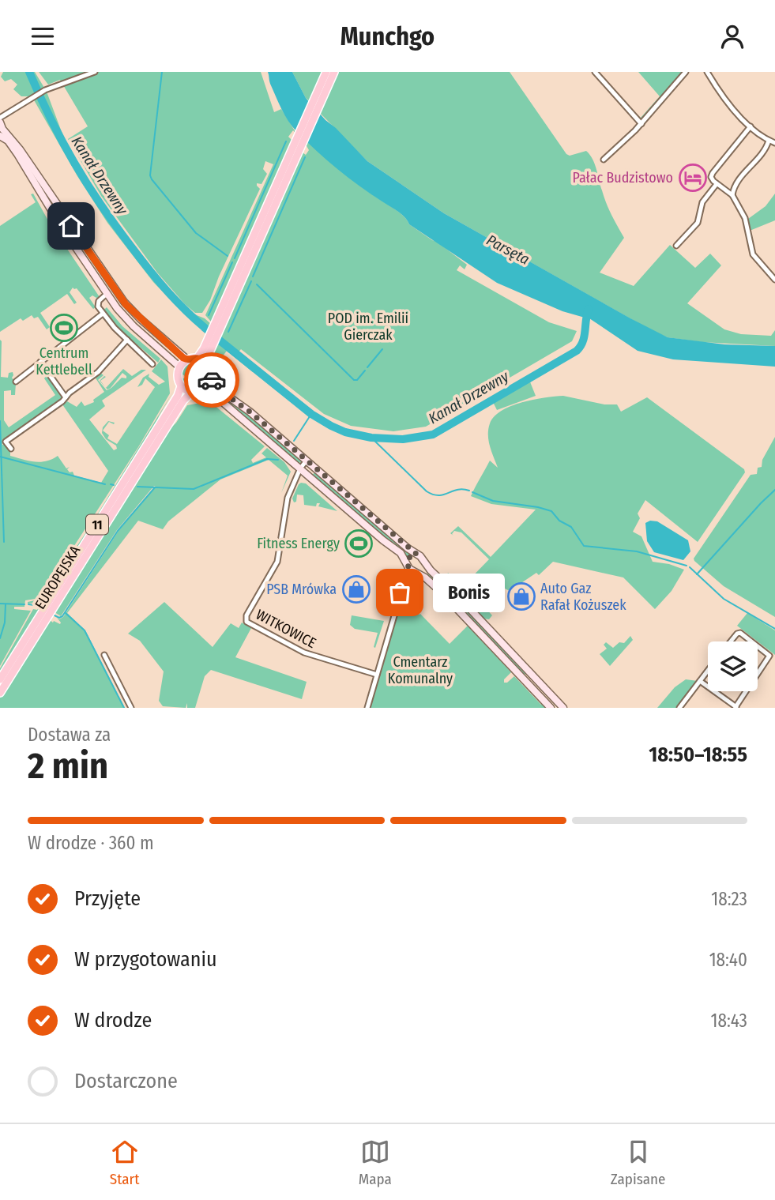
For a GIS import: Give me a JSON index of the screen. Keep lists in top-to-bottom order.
{
  "streets": {
    "main road": ["11", "EUROPEJSKA"],
    "street": ["WITKOWICE"]
  },
  "crossings": [
    ["11", "EUROPEJSKA"]
  ],
  "water": ["Kanał Drzewny", "Parsęta"],
  "parks": ["POD im. Emilii Gierczak", "Cmentarz Komunalny"],
  "places": {
    "hotel": ["Pałac Budzistowo"],
    "sports": ["Centrum Kettlebell", "Fitness Energy"],
    "shop": ["PSB Mrówka", "Auto Gaz Rafał Kożuszek"],
    "other": ["Bonis"]
  },
  "page": {
    "header": "Munchgo",
    "bubble": "Bonis",
    "heading": ["2 min", "Dostawa za", "18:50–18:55"],
    "bar": "W drodze · 360 m",
    "list": [
      ["Przyjęte", "18:23"],
      ["W przygotowaniu", "18:40"],
      ["W drodze", "18:43"],
      "Dostarczone"
    ],
    "tabs": ["Start", "Mapa", "Zapisane"]
  }
}
